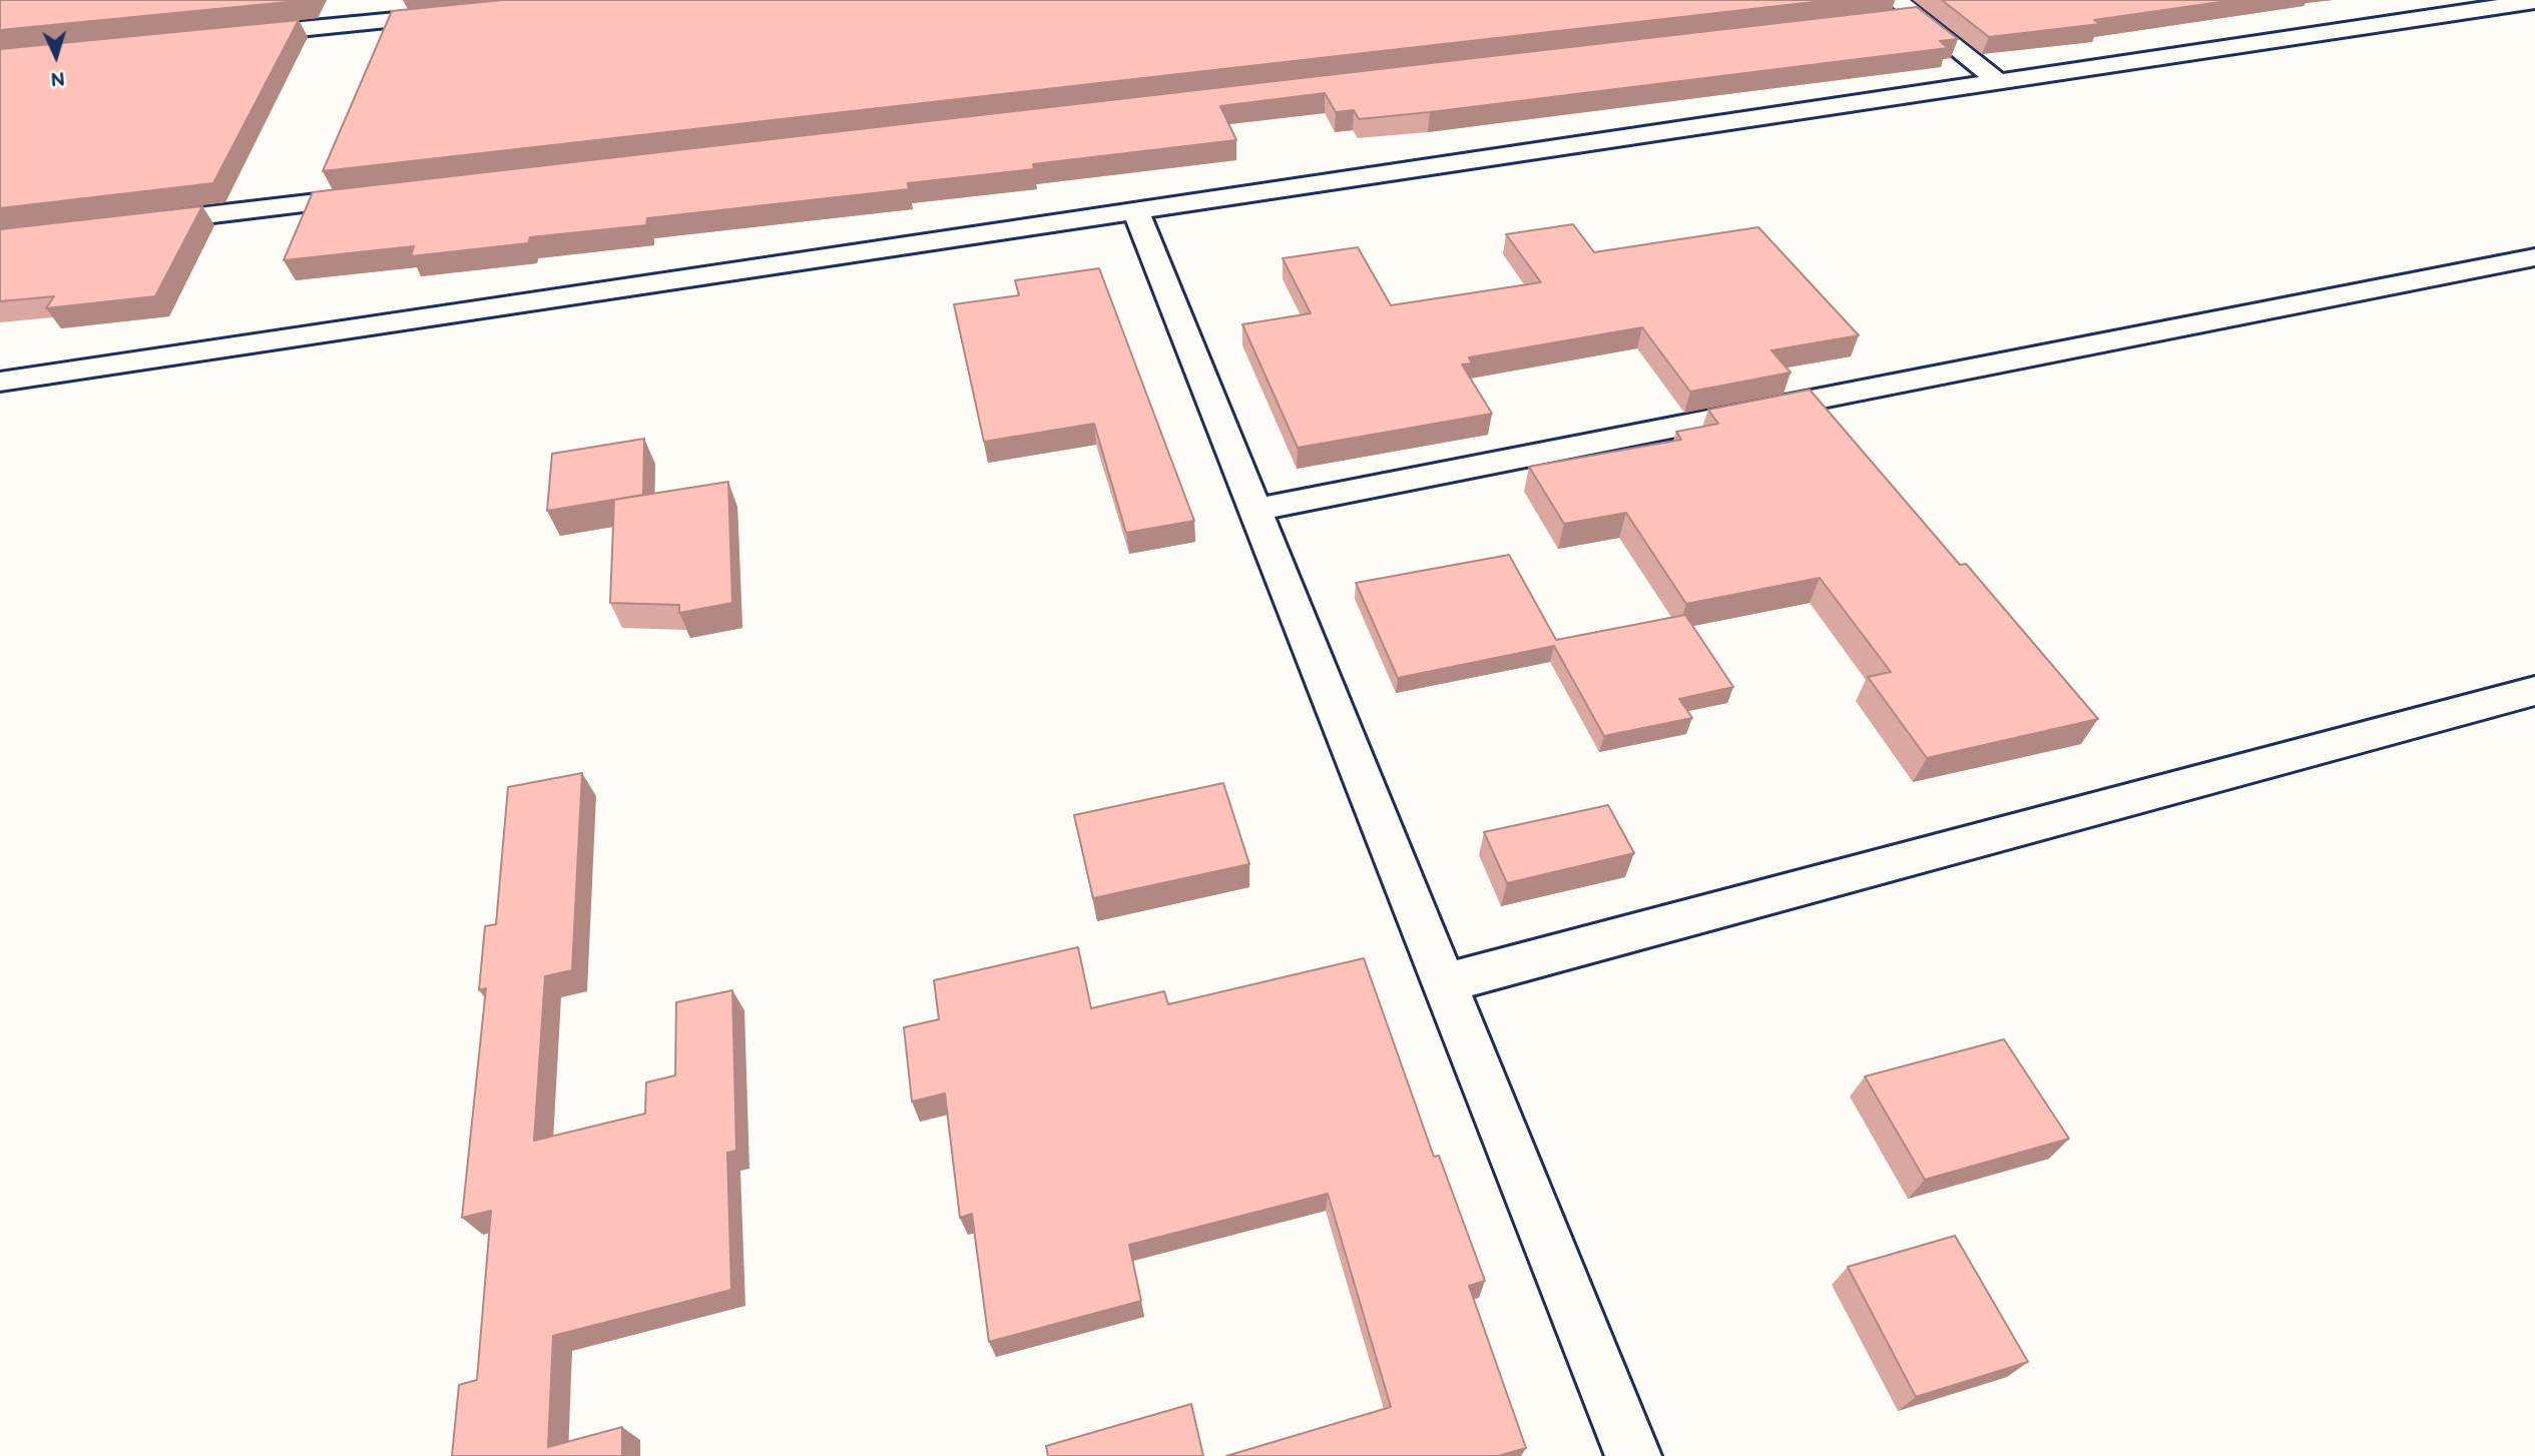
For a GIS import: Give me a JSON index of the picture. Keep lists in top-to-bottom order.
{
  "north": "bottom"
}
